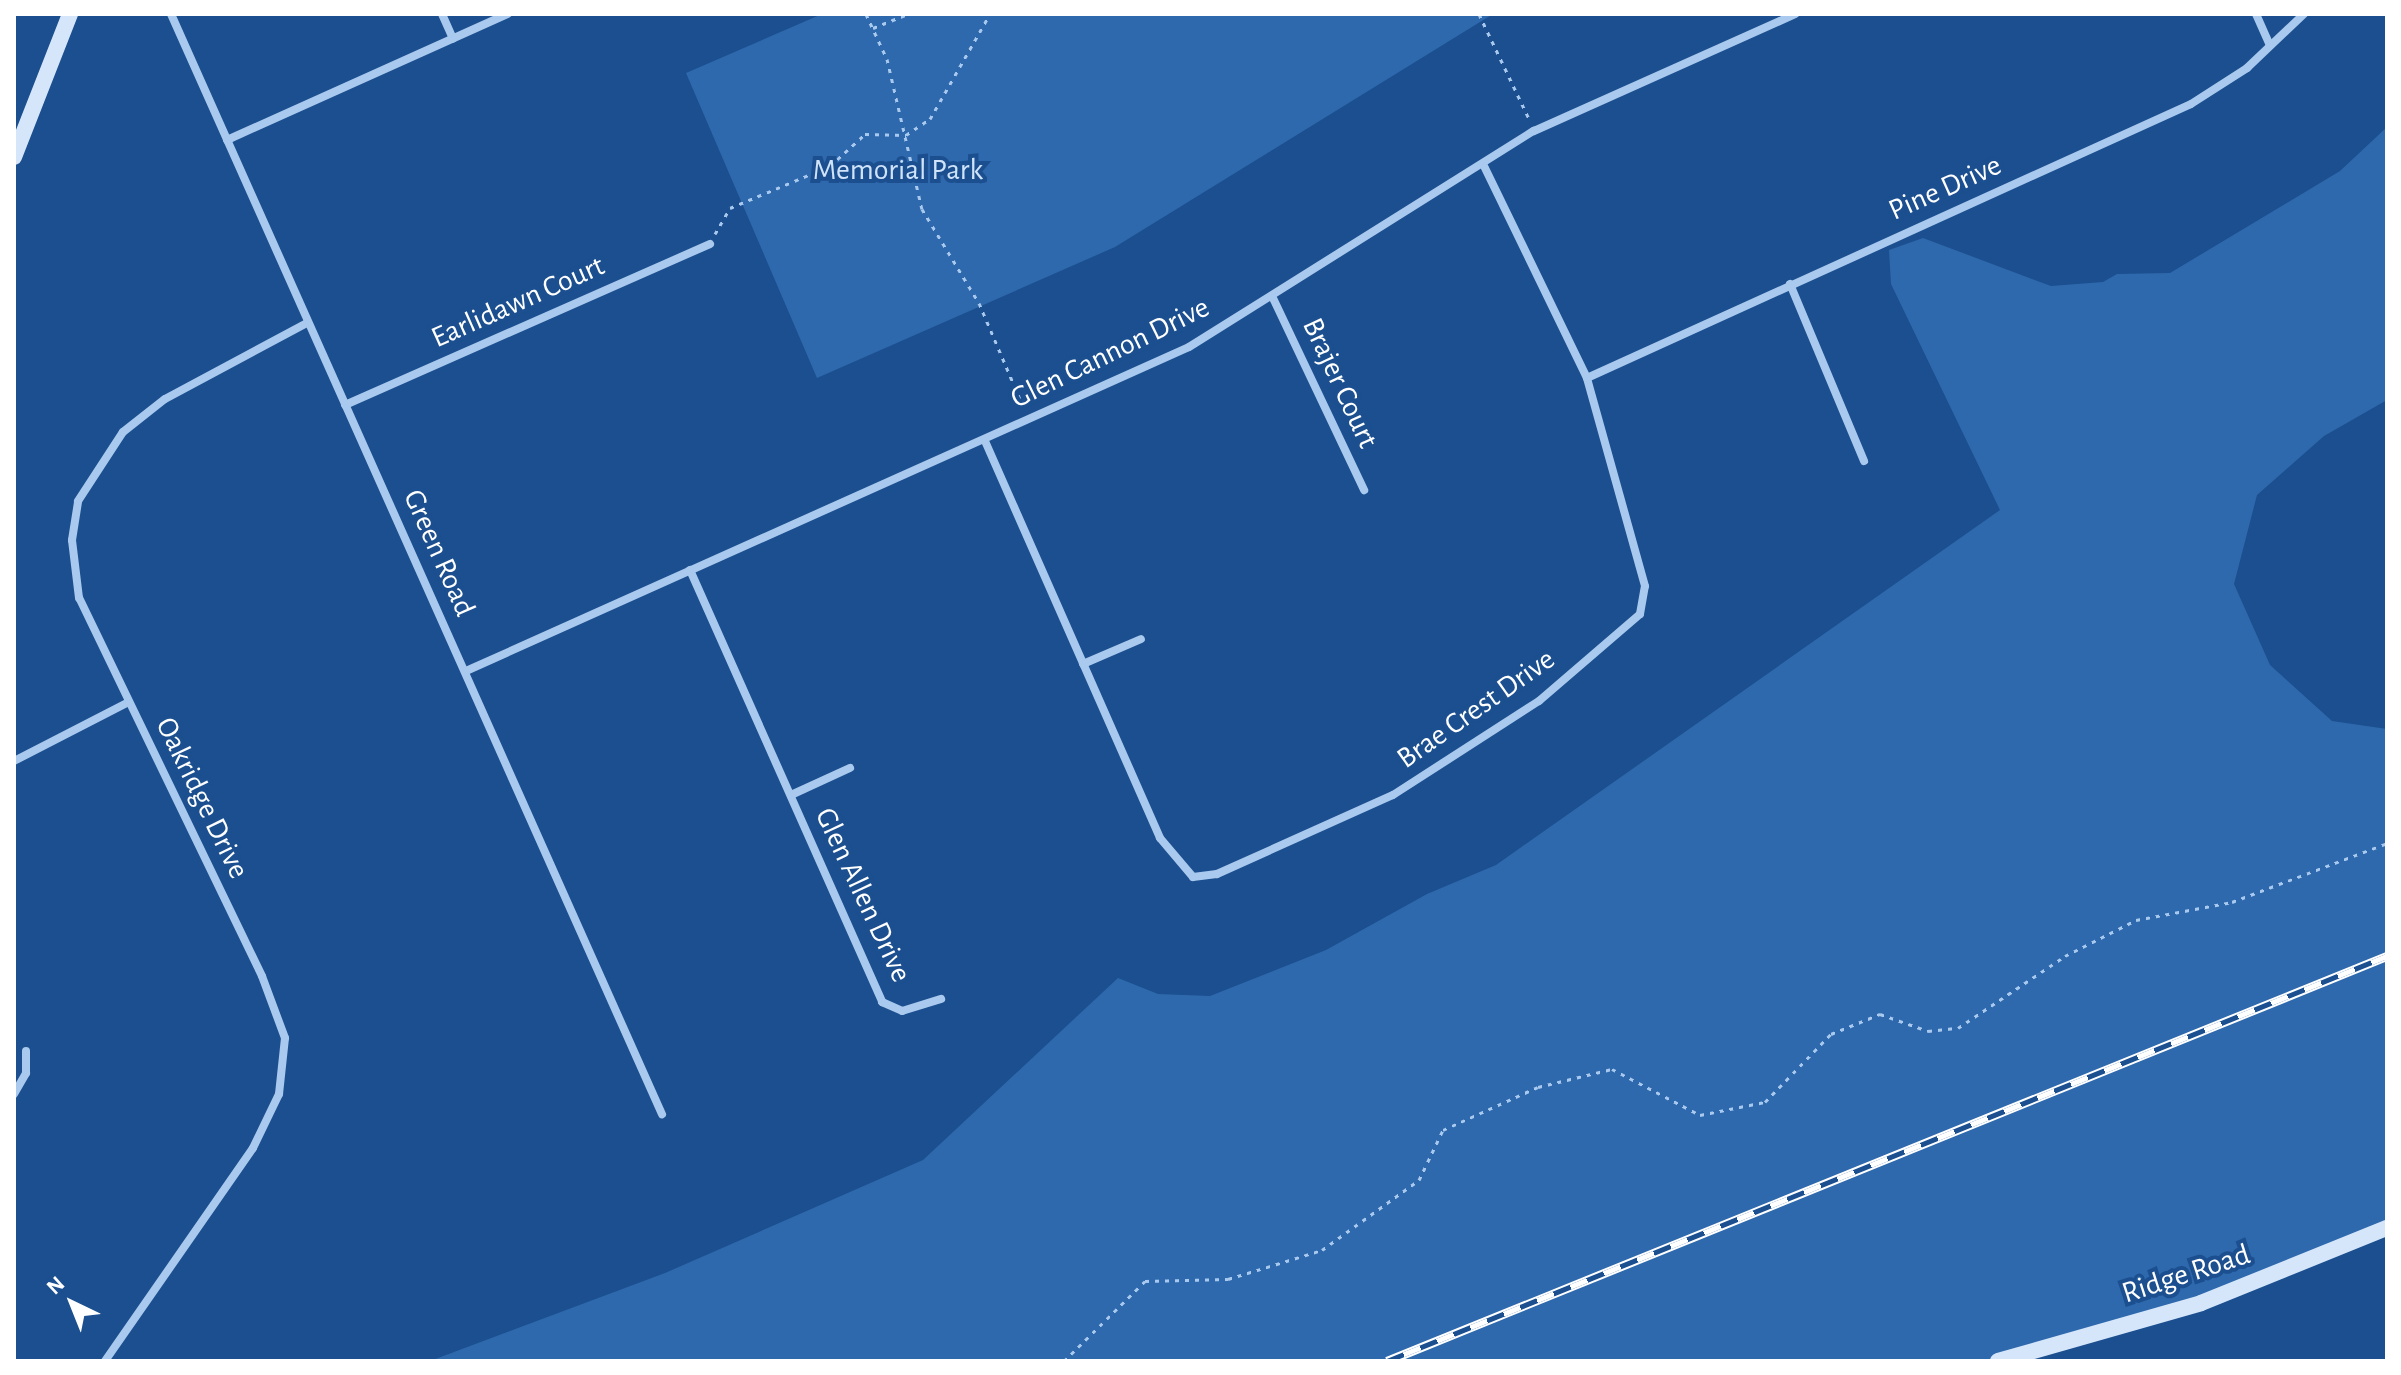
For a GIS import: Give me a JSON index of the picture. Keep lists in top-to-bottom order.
{
  "streets": {
    "main road": ["Ridge Road"],
    "street": [
      "Pine Drive",
      "Earlidawn Court",
      "Glen Cannon Drive",
      "Brajer Court",
      "Green Road",
      "Brae Crest Drive",
      "Oakridge Drive",
      "Glen Allen Drive"
    ]
  },
  "crossings": [
    ["Pine Drive", "Brae Crest Drive"],
    ["Earlidawn Court", "Green Road"],
    ["Glen Cannon Drive", "Brajer Court"],
    ["Glen Cannon Drive", "Green Road"],
    ["Glen Cannon Drive", "Brae Crest Drive"],
    ["Glen Cannon Drive", "Glen Allen Drive"],
    ["Green Road", "Oakridge Drive"]
  ],
  "parks": ["Memorial Park"],
  "north": "top left"
}
